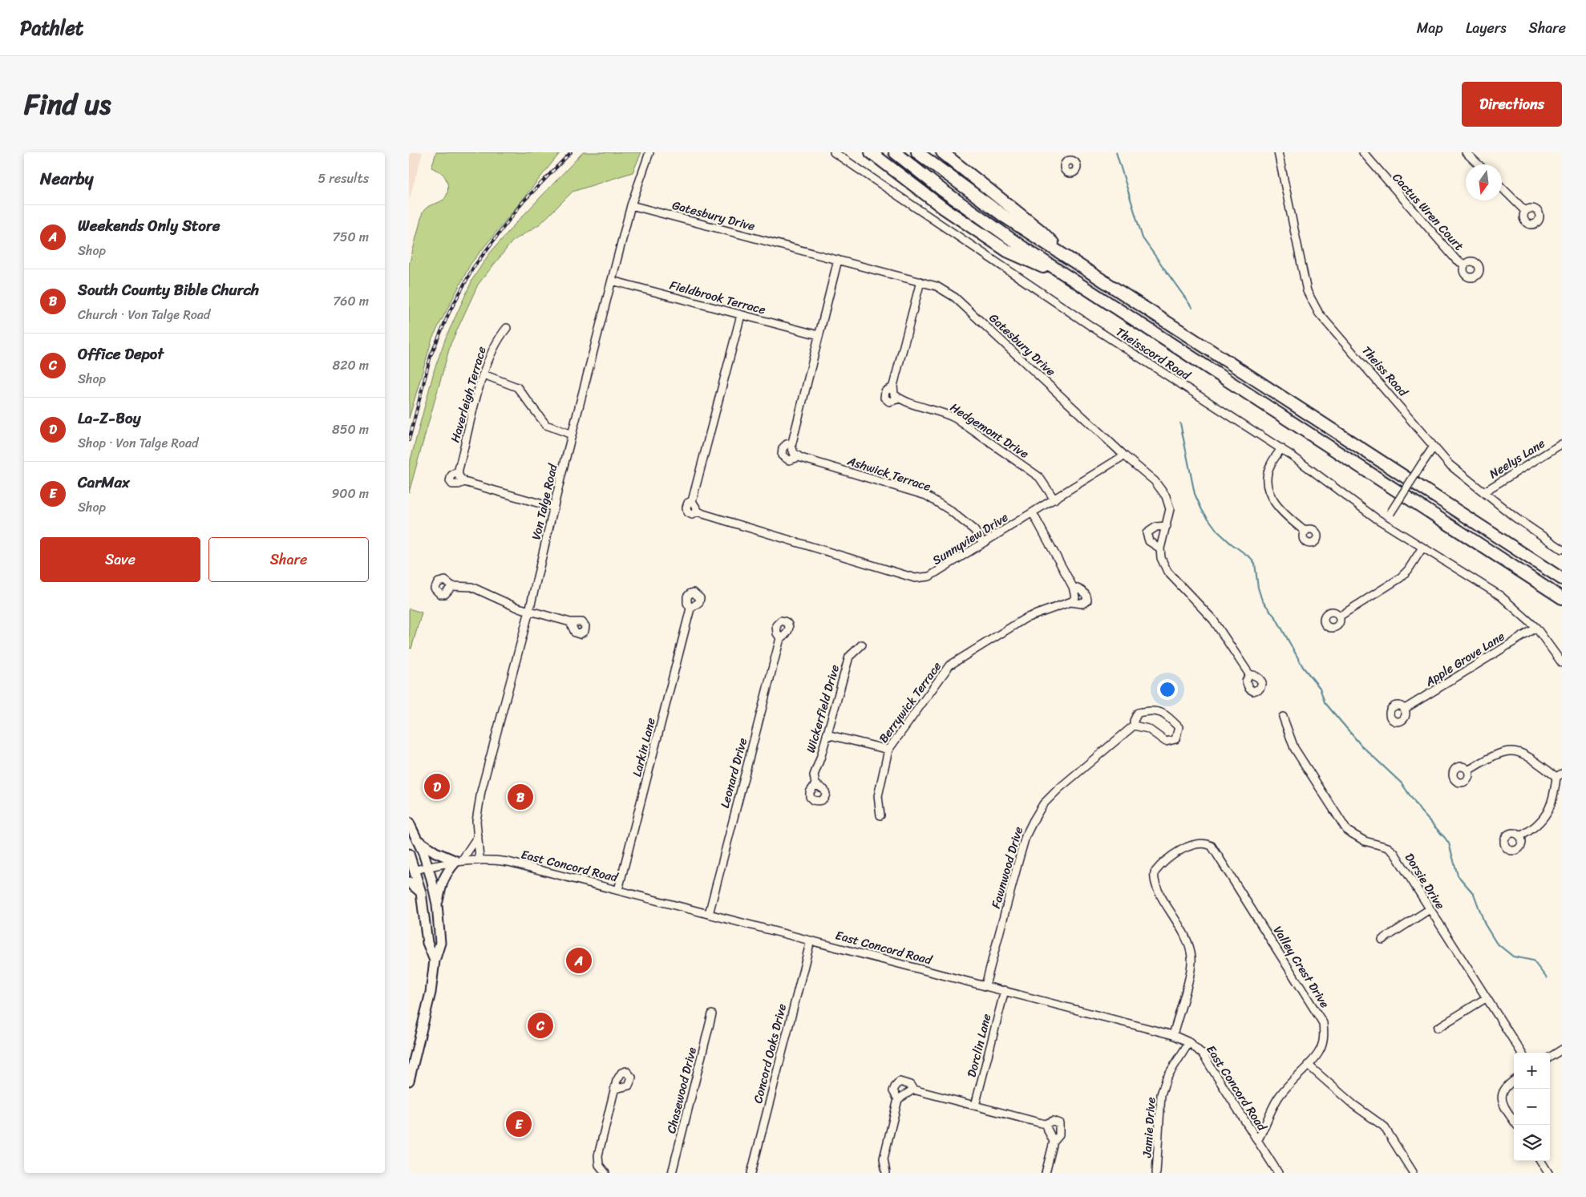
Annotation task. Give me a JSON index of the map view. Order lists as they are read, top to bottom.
{
  "streets": {
    "street": [
      "Cactus Wren Court",
      "Gatesbury Drive",
      "Fieldbrook Terrace",
      "Theisscord Road",
      "Theiss Road",
      "Haverleigh Terrace",
      "Hedgemont Drive",
      "Neelys Lane",
      "Ashwick Terrace",
      "Von Talge Road",
      "Sunnyview Drive",
      "Apple Grove Lane",
      "Berrywick Terrace",
      "Wickerfield Drive",
      "Larkin Lane",
      "Leonard Drive",
      "East Concord Road",
      "Fawnwood Drive",
      "Dorsie Drive",
      "Valley Crest Drive",
      "Dorclin Lane",
      "Concord Oaks Drive",
      "Chasewood Drive",
      "Jamie Drive"
    ]
  },
  "crossings": [
    ["Gatesbury Drive", "Hedgemont Drive"],
    ["Gatesbury Drive", "Ashwick Terrace"],
    ["Gatesbury Drive", "Von Talge Road"],
    ["Gatesbury Drive", "Sunnyview Drive"],
    ["Fieldbrook Terrace", "Ashwick Terrace"],
    ["Fieldbrook Terrace", "Von Talge Road"],
    ["Fieldbrook Terrace", "Sunnyview Drive"],
    ["Theiss Road", "Neelys Lane"],
    ["Haverleigh Terrace", "Von Talge Road"],
    ["Hedgemont Drive", "Sunnyview Drive"],
    ["Ashwick Terrace", "Sunnyview Drive"],
    ["Von Talge Road", "East Concord Road"],
    ["Sunnyview Drive", "Berrywick Terrace"],
    ["Larkin Lane", "East Concord Road"],
    ["Leonard Drive", "East Concord Road"],
    ["East Concord Road", "Fawnwood Drive"],
    ["East Concord Road", "Valley Crest Drive"],
    ["East Concord Road", "Dorclin Lane"],
    ["East Concord Road", "Concord Oaks Drive"],
    ["East Concord Road", "Jamie Drive"]
  ],
  "north": "bottom",
  "page": {
    "header": "Pathlet",
    "nav": ["Map", "Layers", "Share"],
    "title": "Find us",
    "buttons": [
      "Directions",
      ["Save", "Share"]
    ],
    "heading": ["Nearby", "5 results"],
    "list": [
      {
        "mark": "A",
        "name": "Weekends Only Store",
        "note": "Shop",
        "value": "750 m"
      },
      {
        "mark": "B",
        "name": "South County Bible Church",
        "note": "Church · Von Talge Road",
        "value": "760 m"
      },
      {
        "mark": "C",
        "name": "Office Depot",
        "note": "Shop",
        "value": "820 m"
      },
      {
        "mark": "D",
        "name": "La-Z-Boy",
        "note": "Shop · Von Talge Road",
        "value": "850 m"
      },
      {
        "mark": "E",
        "name": "CarMax",
        "note": "Shop",
        "value": "900 m"
      }
    ],
    "pins": [
      "D",
      "B",
      "A",
      "C",
      "E"
    ],
    "map_buttons": ["+", "−"]
  }
}
